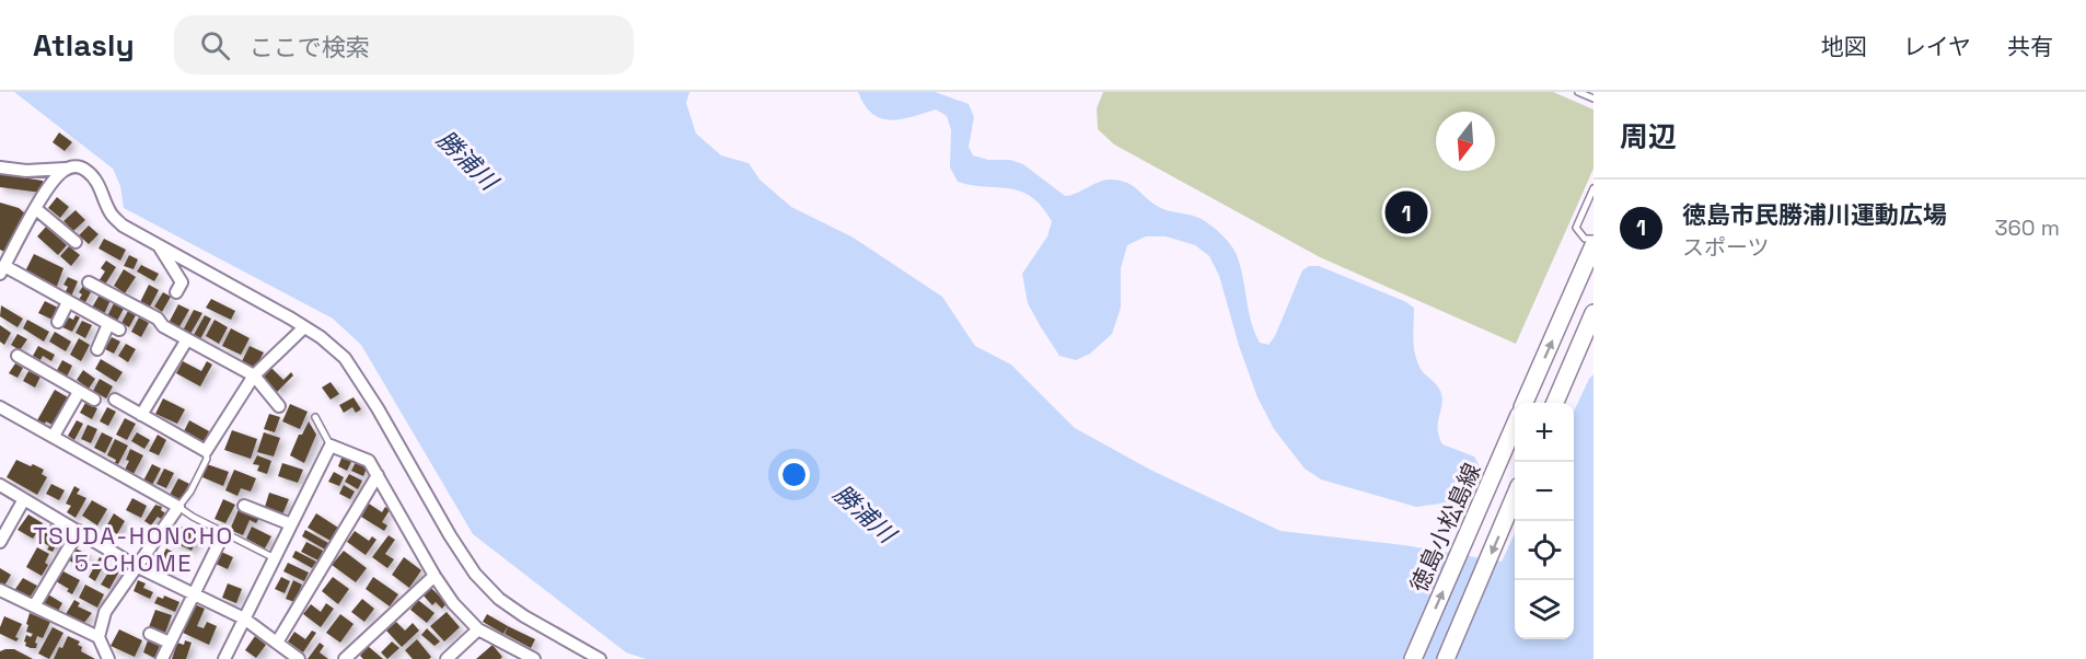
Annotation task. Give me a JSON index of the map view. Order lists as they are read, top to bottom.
{
  "streets": {
    "main road": ["徳島小松島線"]
  },
  "districts": ["TSUDA-HONCHO 5-CHOME"],
  "water": ["勝浦川"],
  "north": "bottom",
  "page": {
    "header": "Atlasly",
    "search": "ここで検索",
    "nav": ["地図", "レイヤ", "共有"],
    "heading": "周辺",
    "list": [
      {
        "mark": "1",
        "name": "徳島市民勝浦川運動広場",
        "note": "スポーツ",
        "value": "360 m"
      }
    ],
    "pins": "1",
    "map_buttons": ["+", "−"]
  }
}
